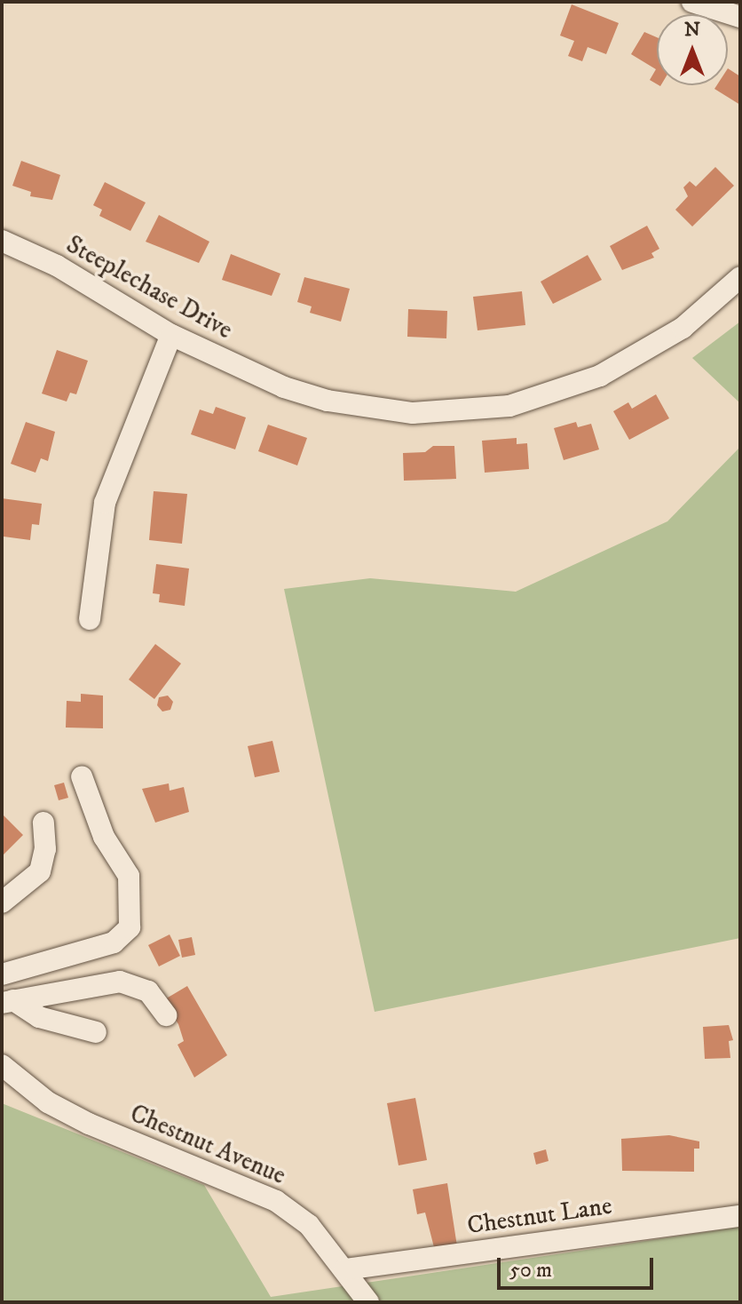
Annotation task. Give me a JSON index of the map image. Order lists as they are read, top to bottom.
{
  "streets": {
    "street": ["Steeplechase Drive", "Chestnut Avenue", "Chestnut Lane"]
  },
  "crossings": [
    ["Chestnut Avenue", "Chestnut Lane"]
  ],
  "scale_bar": "50 m",
  "north": "top"
}
